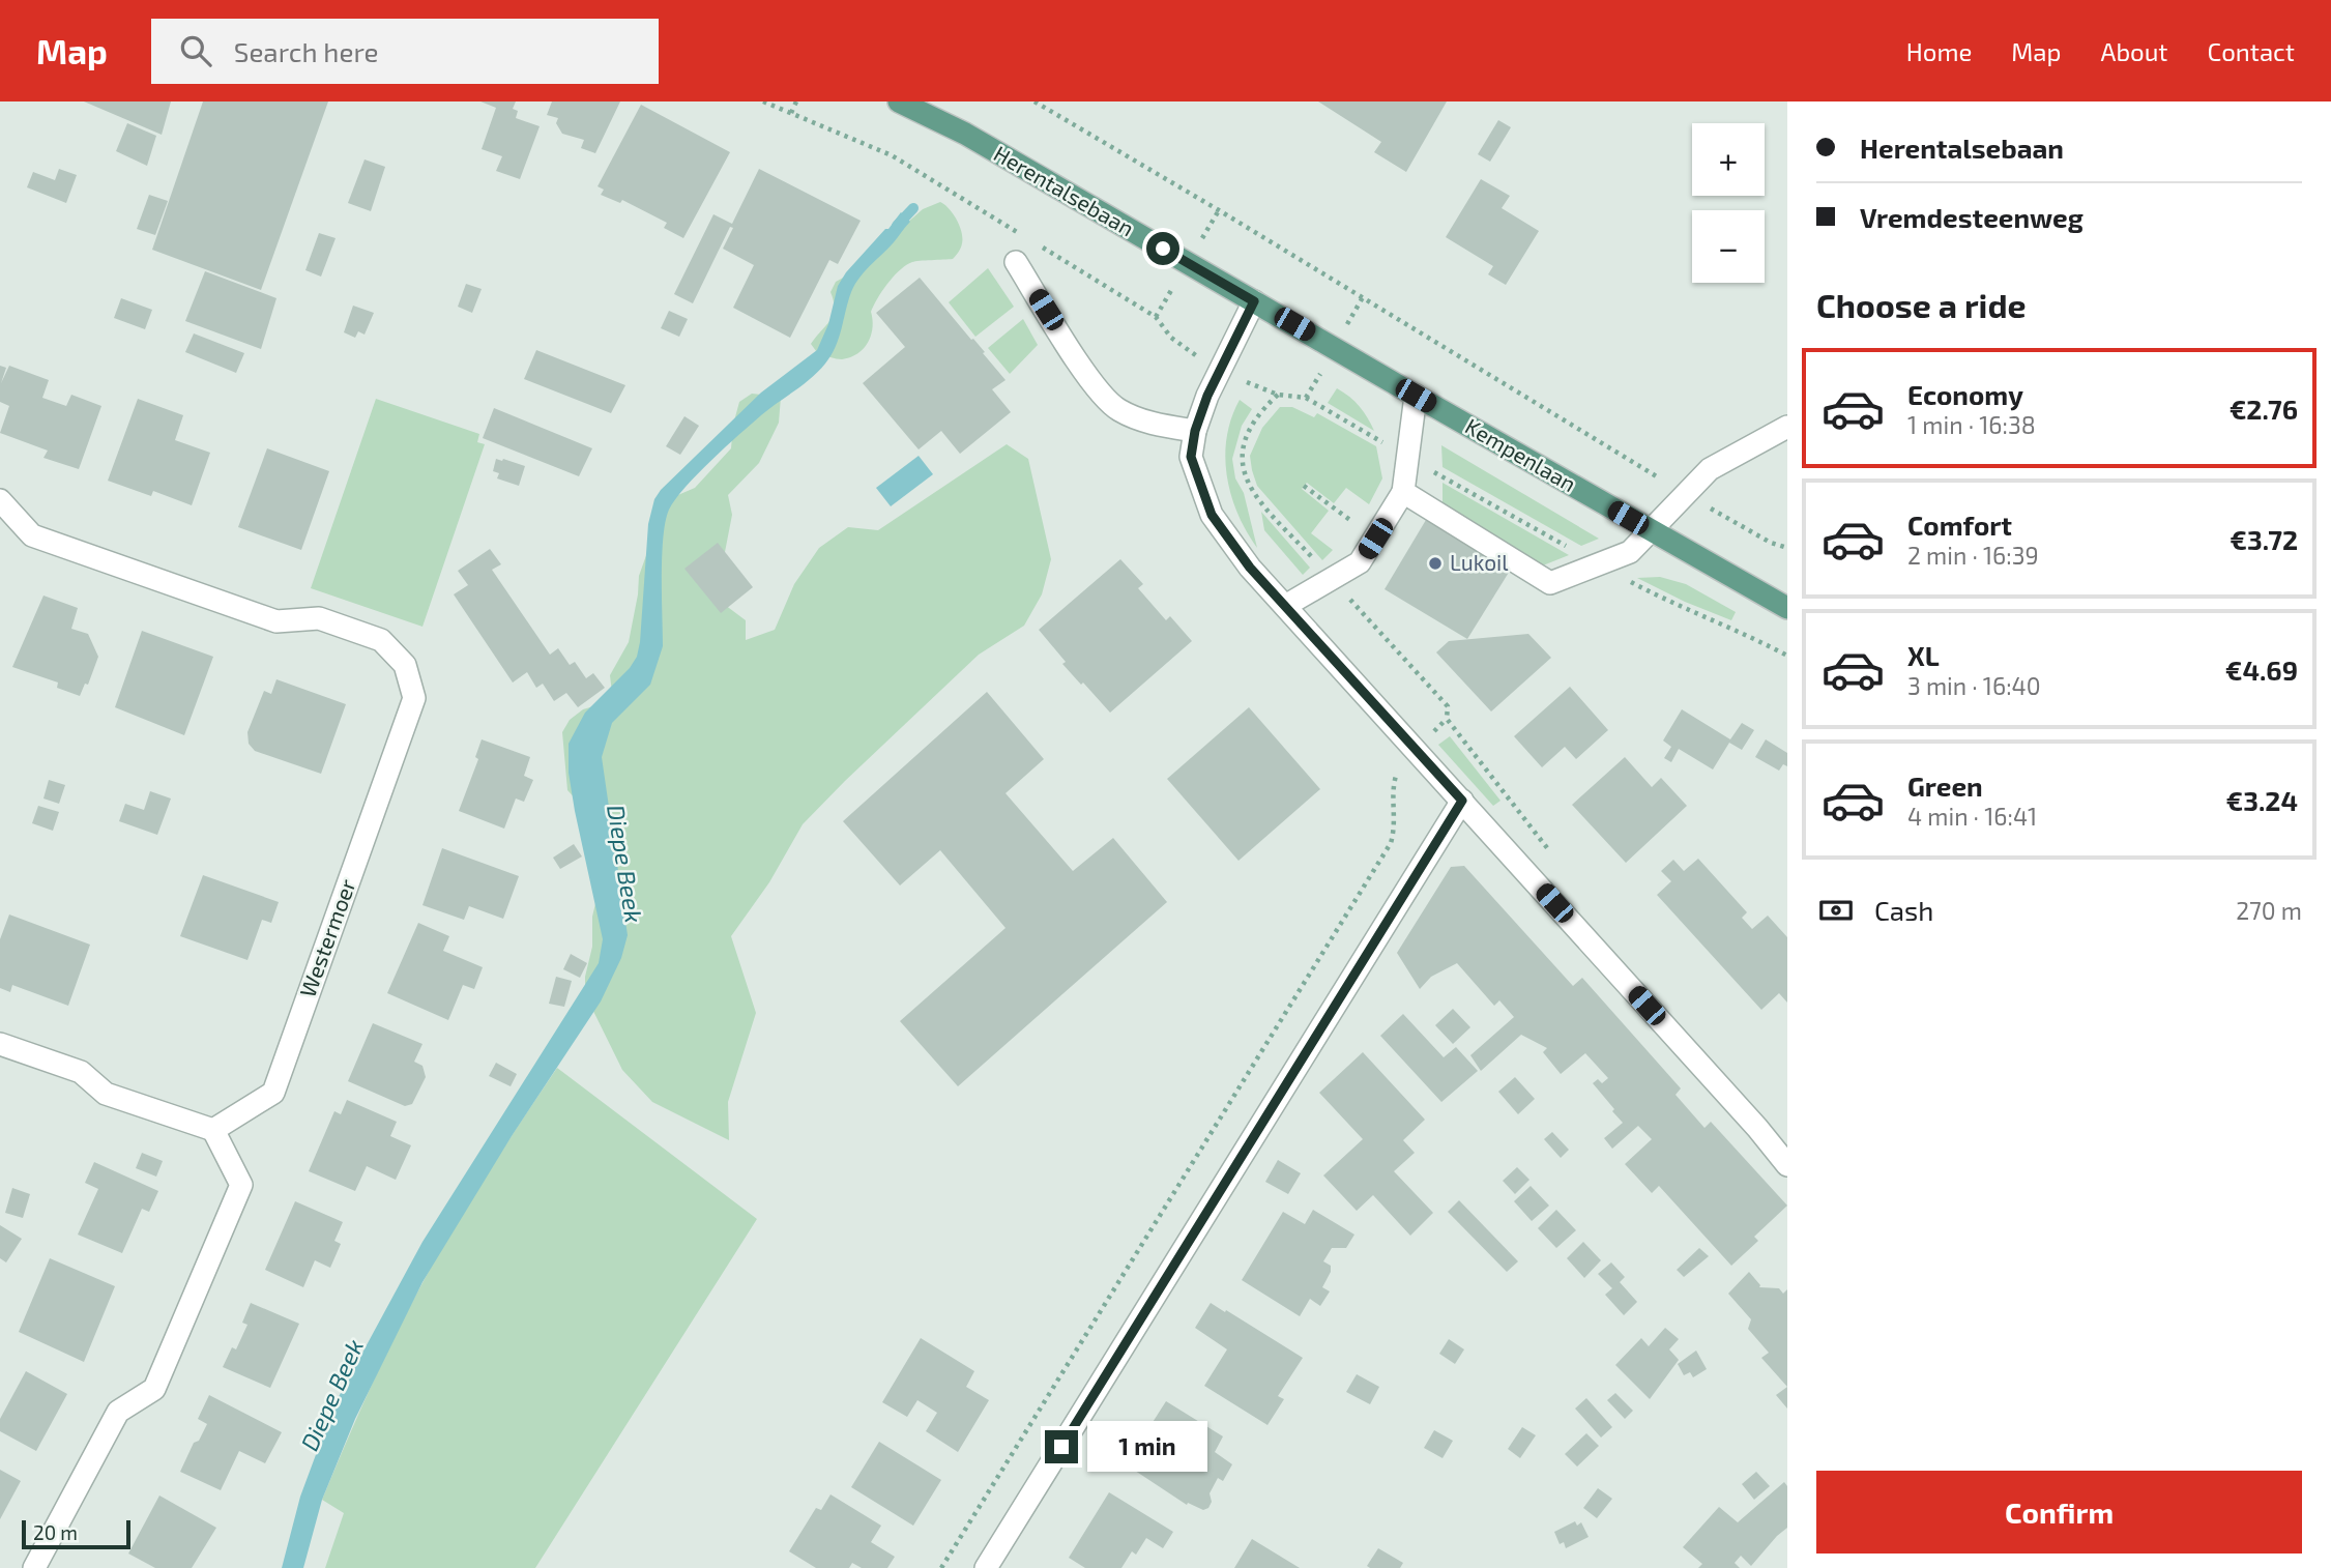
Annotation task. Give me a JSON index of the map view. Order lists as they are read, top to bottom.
{
  "streets": {
    "main road": ["Herentalsebaan", "Kempenlaan"],
    "street": ["Westermoer"]
  },
  "crossings": [
    ["Herentalsebaan", "Kempenlaan"]
  ],
  "water": ["Diepe Beek"],
  "places": ["Lukoil"],
  "scale_bar": "20 m",
  "page": {
    "header": "Map",
    "search": "Search here",
    "nav": [
      "Home",
      "Map",
      "About",
      "Contact"
    ],
    "banner": ["Herentalsebaan", "Vremdesteenweg"],
    "map_buttons": ["+", "−"],
    "heading": "Choose a ride",
    "list": [
      {
        "name": "Economy",
        "note": "1 min · 16:38",
        "value": "€2.76"
      },
      {
        "name": "Comfort",
        "note": "2 min · 16:39",
        "value": "€3.72"
      },
      {
        "name": "XL",
        "note": "3 min · 16:40",
        "value": "€4.69"
      },
      {
        "name": "Green",
        "note": "4 min · 16:41",
        "value": "€3.24"
      }
    ],
    "pay": ["Cash", "270 m"],
    "bubble": "1 min",
    "buttons": "Confirm",
    "scale": "20 m"
  }
}
